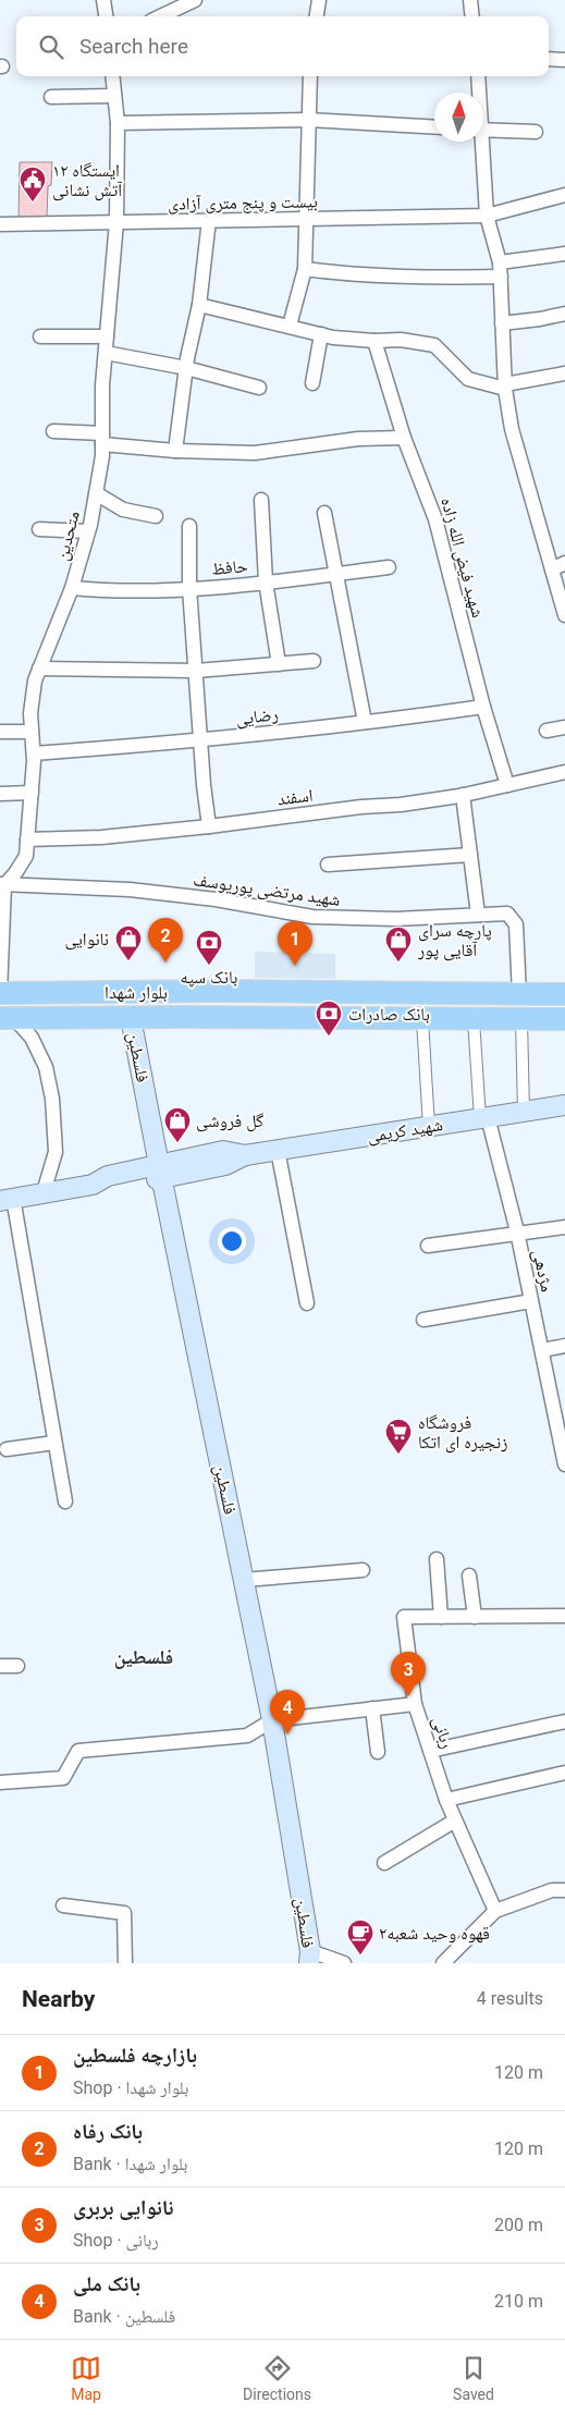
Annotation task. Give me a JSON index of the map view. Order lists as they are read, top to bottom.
{
  "streets": {
    "main road": ["بلوار شهدا", "فلسطین", "شهید کریمی"],
    "street": [
      "بیست و پنج متری آزادی",
      "متحدین",
      "شهید فیض الله زاده",
      "حافظ",
      "رضایی",
      "اسفند",
      "شهید مرتضی پوریوسف",
      "مژدهی",
      "ربانی"
    ]
  },
  "crossings": [
    ["بیست و پنج متری آزادی", "متحدین"],
    ["متحدین", "حافظ"],
    ["متحدین", "رضایی"],
    ["متحدین", "اسفند"],
    ["متحدین", "شهید مرتضی پوریوسف"],
    ["شهید فیض الله زاده", "رضایی"],
    ["شهید فیض الله زاده", "اسفند"],
    ["شهید مرتضی پوریوسف", "بلوار شهدا"],
    ["بلوار شهدا", "فلسطین"],
    ["فلسطین", "شهید کریمی"],
    ["شهید کریمی", "مژدهی"]
  ],
  "districts": ["فلسطین"],
  "places": {
    "public building": ["ایستگاه ۱۲ آتش نشانی"],
    "shop": ["نانوایی", "پارچه سرای آقایی پور", "گل فروشی"],
    "bank": ["بانک سپه", "بانک صادرات"],
    "supermarket": ["فروشگاه زنجیره ای اتکا"],
    "cafe": ["قهوه وحید شعبه۲"]
  },
  "north": "top",
  "page": {
    "search": "Search here",
    "pins": [
      "2",
      "1",
      "3",
      "4"
    ],
    "heading": ["Nearby", "4 results"],
    "list": [
      {
        "mark": "1",
        "name": "بازارچه فلسطین",
        "note": "Shop · بلوار شهدا",
        "value": "120 m"
      },
      {
        "mark": "2",
        "name": "بانک رفاه",
        "note": "Bank · بلوار شهدا",
        "value": "120 m"
      },
      {
        "mark": "3",
        "name": "نانوایی بربری",
        "note": "Shop · ربانی",
        "value": "200 m"
      },
      {
        "mark": "4",
        "name": "بانک ملی",
        "note": "Bank · فلسطین",
        "value": "210 m"
      }
    ],
    "nav": ["Map", "Directions", "Saved"]
  }
}
